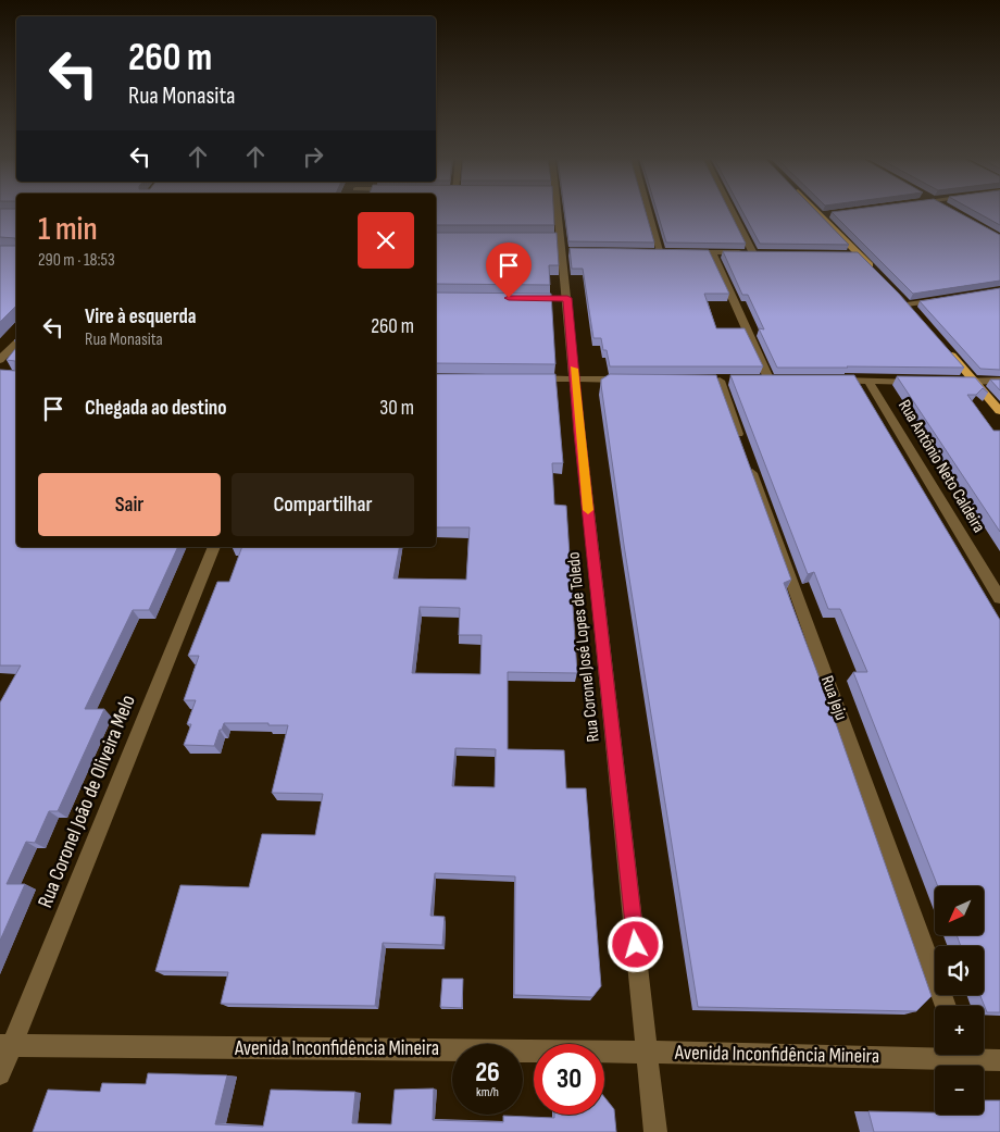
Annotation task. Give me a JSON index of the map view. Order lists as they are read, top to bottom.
{
  "streets": {
    "street": [
      "Rua Antônio Neto Caldeira",
      "Rua Coronel José Lopes de Toledo",
      "Rua Jeju",
      "Rua Coronel João de Oliveira Melo",
      "Avenida Inconfidência Mineira"
    ]
  },
  "crossings": [
    ["Rua Coronel José Lopes de Toledo", "Avenida Inconfidência Mineira"],
    ["Rua Coronel João de Oliveira Melo", "Avenida Inconfidência Mineira"]
  ],
  "north": "bottom left",
  "page": {
    "turn": ["260 m", "Rua Monasita"],
    "heading": ["1 min", "290 m · 18:53"],
    "list": [
      {
        "name": "Vire à esquerda",
        "note": "Rua Monasita",
        "value": "260 m"
      },
      {
        "name": "Chegada ao destino",
        "value": "30 m"
      }
    ],
    "buttons": ["Sair", "Compartilhar"],
    "map_buttons": ["+", "−"],
    "speed": "26 km/h",
    "limit": "30"
  }
}
